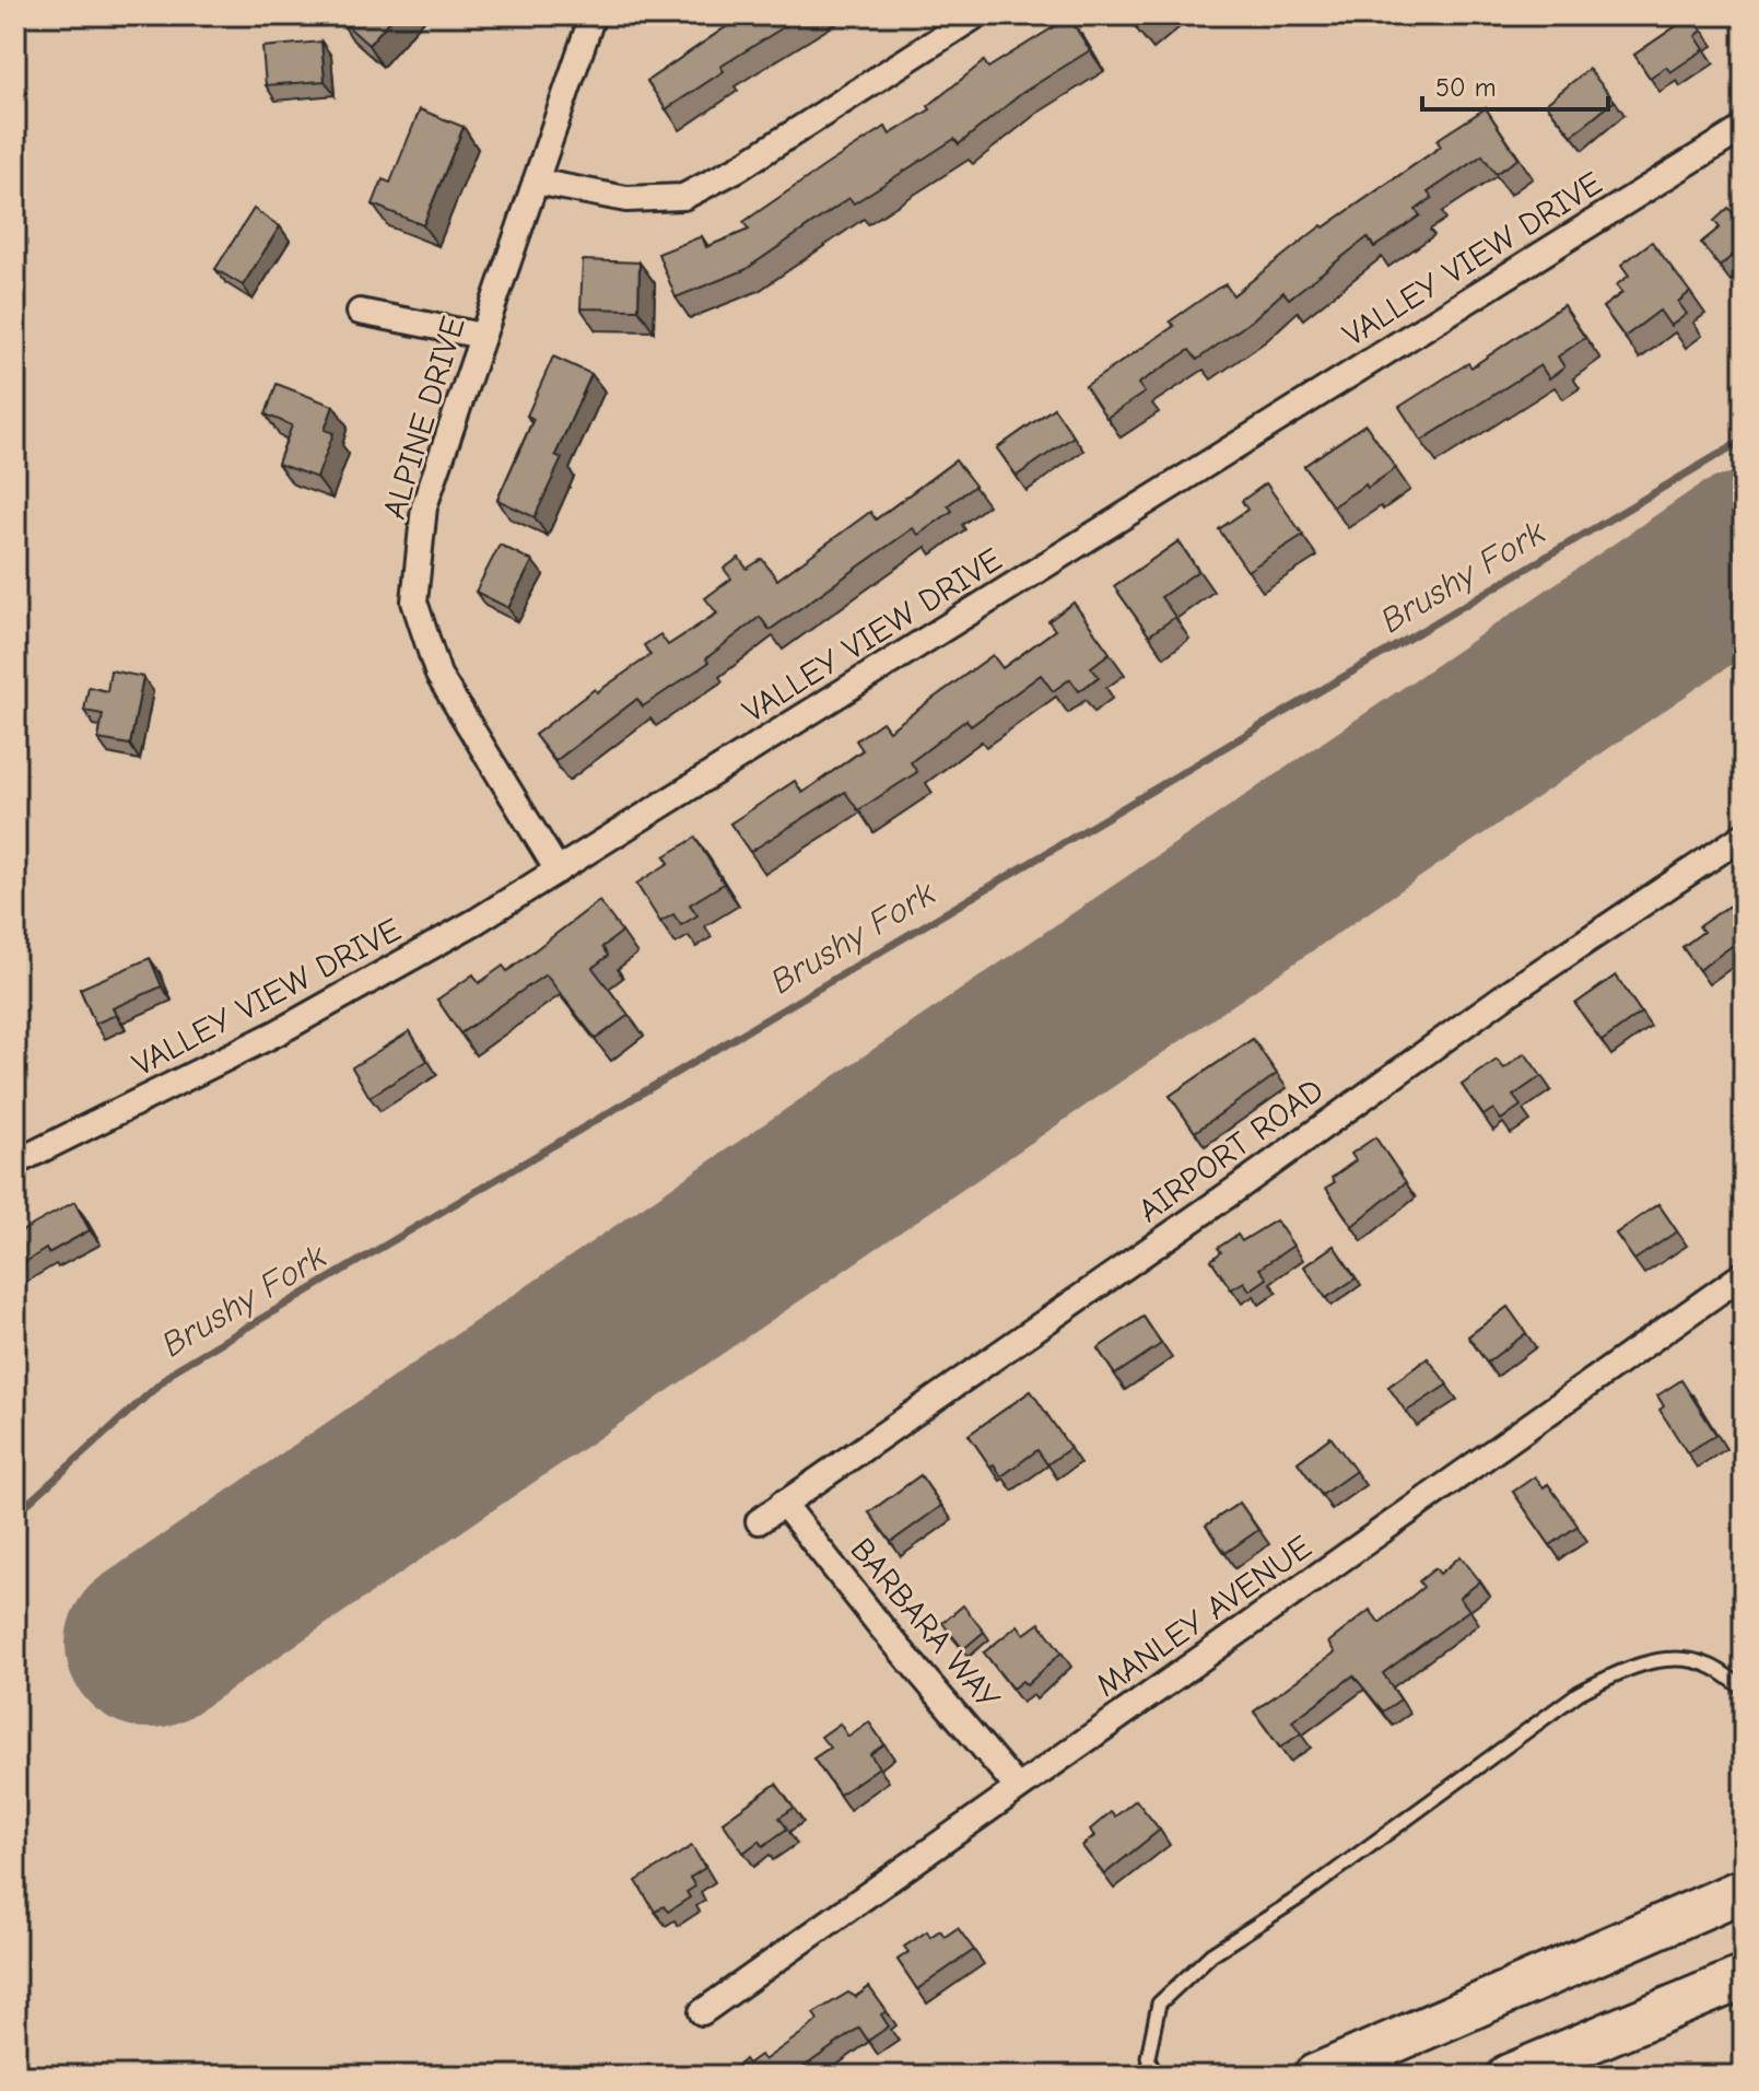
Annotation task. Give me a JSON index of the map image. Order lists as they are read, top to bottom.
{
  "streets": {
    "street": [
      "VALLEY VIEW DRIVE",
      "ALPINE DRIVE",
      "AIRPORT ROAD",
      "MANLEY AVENUE",
      "BARBARA WAY"
    ]
  },
  "crossings": [
    ["VALLEY VIEW DRIVE", "ALPINE DRIVE"],
    ["AIRPORT ROAD", "BARBARA WAY"],
    ["MANLEY AVENUE", "BARBARA WAY"]
  ],
  "water": ["Brushy Fork"],
  "scale_bar": "50 m"
}
